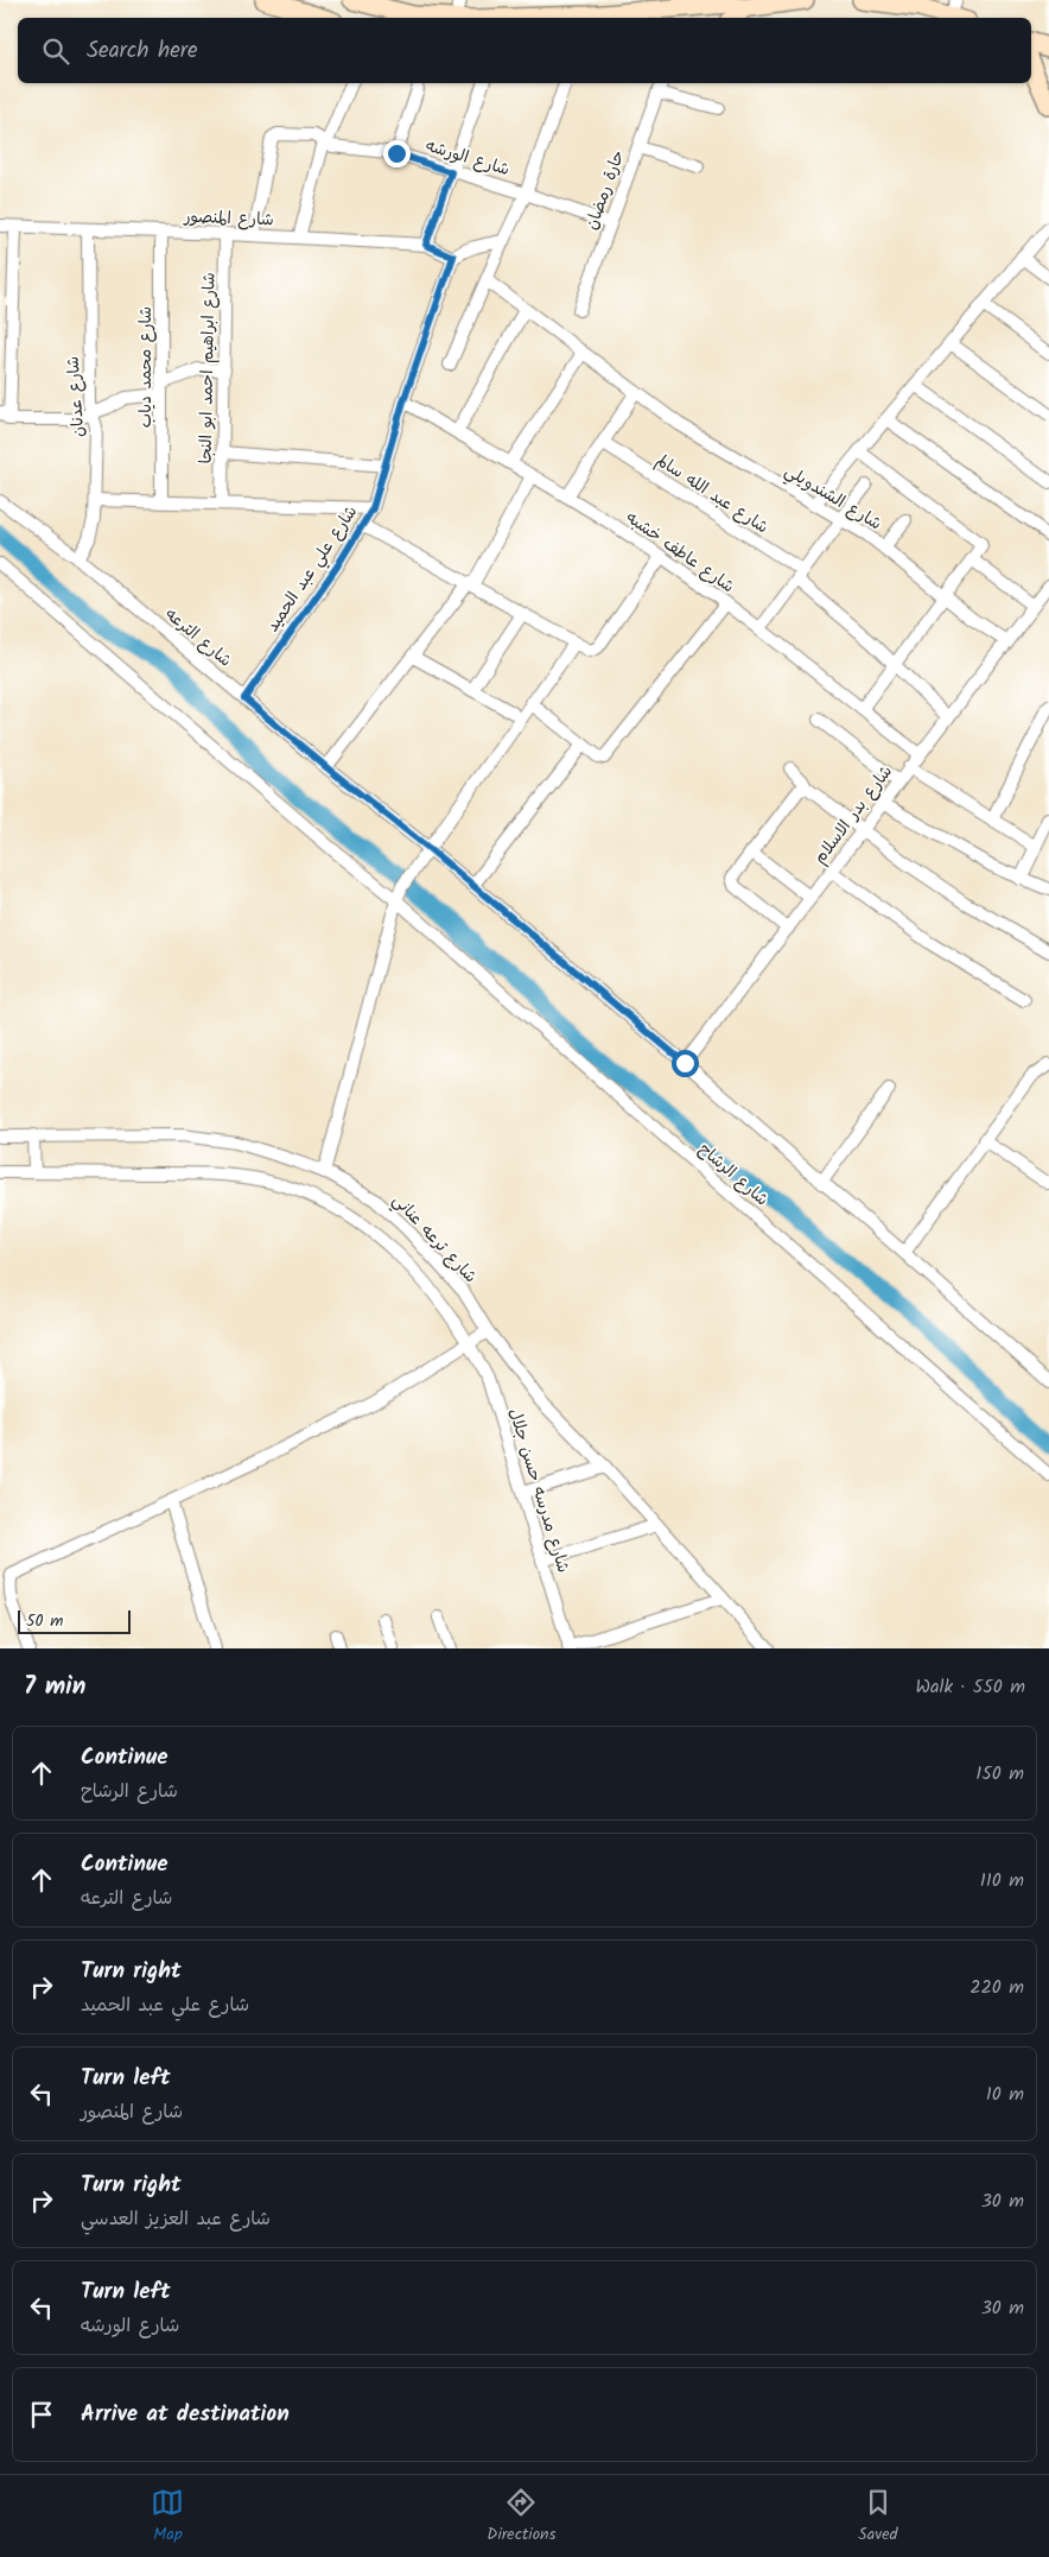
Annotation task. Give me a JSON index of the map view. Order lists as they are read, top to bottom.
{
  "streets": {
    "street": [
      "شارع الورشه",
      "حارة رمضان",
      "شارع المنصور",
      "شارع محمد دياب",
      "شارع ابراهيم احمد ابو النجا",
      "شارع عدنان",
      "شارع عبد الله سالم",
      "شارع الشندويلي",
      "شارع عاطف خشبه",
      "شارع علي عبد الحميد",
      "شارع الترعه",
      "شارع بدر الاسلام",
      "شارع الرشاح",
      "شارع ترعه عناني",
      "شارع مدرسه حسن جلال"
    ]
  },
  "crossings": [
    ["شارع الورشه", "حارة رمضان"],
    ["شارع الورشه", "شارع المنصور"],
    ["شارع المنصور", "شارع محمد دياب"],
    ["شارع المنصور", "شارع ابراهيم احمد ابو النجا"],
    ["شارع المنصور", "شارع عدنان"],
    ["شارع المنصور", "شارع علي عبد الحميد"],
    ["شارع عدنان", "شارع الترعه"],
    ["شارع عبد الله سالم", "شارع بدر الاسلام"],
    ["شارع الشندويلي", "شارع بدر الاسلام"],
    ["شارع عاطف خشبه", "شارع علي عبد الحميد"],
    ["شارع عاطف خشبه", "شارع بدر الاسلام"],
    ["شارع علي عبد الحميد", "شارع الترعه"]
  ],
  "scale_bar": "50 m",
  "page": {
    "search": "Search here",
    "scale": "50 m",
    "heading": ["7 min", "Walk · 550 m"],
    "list": [
      ["Continue", "شارع الرشاح", "150 m"],
      ["Continue", "شارع الترعه", "110 m"],
      ["Turn right", "شارع علي عبد الحميد", "220 m"],
      ["Turn left", "شارع المنصور", "10 m"],
      ["Turn right", "شارع عبد العزيز العدسي", "30 m"],
      ["Turn left", "شارع الورشه", "30 m"],
      "Arrive at destination"
    ],
    "nav": ["Map", "Directions", "Saved"]
  }
}
